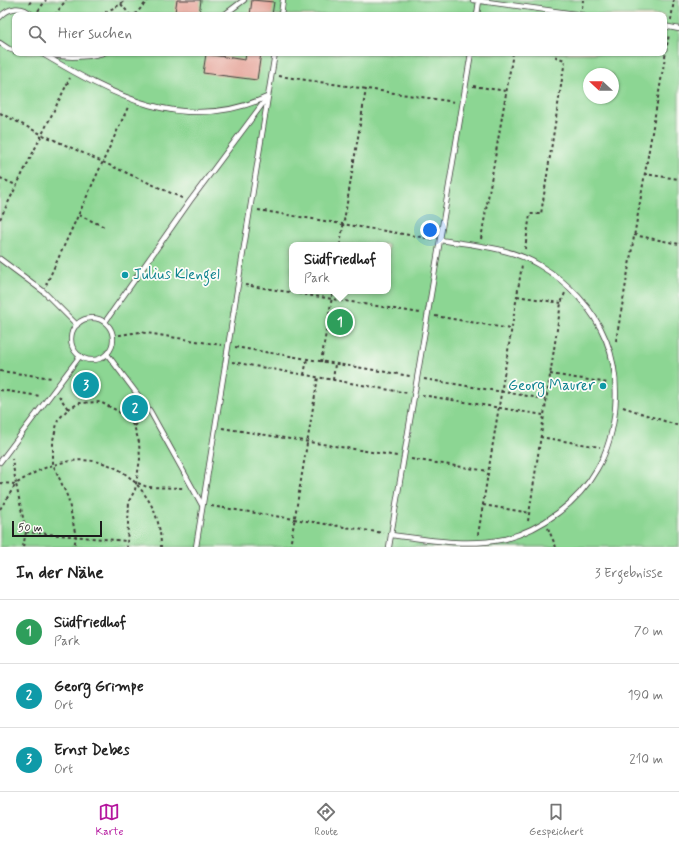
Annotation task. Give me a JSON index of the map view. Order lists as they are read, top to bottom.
{
  "places": ["Julius Klengel", "Georg Maurer"],
  "scale_bar": "50 m",
  "north": "left",
  "page": {
    "search": "Hier suchen",
    "popup": ["Südfriedhof", "Park"],
    "pins": ["1", "3", "2"],
    "scale": "50 m",
    "heading": ["In der Nähe", "3 Ergebnisse"],
    "list": [
      {
        "mark": "1",
        "name": "Südfriedhof",
        "note": "Park",
        "value": "70 m"
      },
      {
        "mark": "2",
        "name": "Georg Grimpe",
        "note": "Ort",
        "value": "190 m"
      },
      {
        "mark": "3",
        "name": "Ernst Debes",
        "note": "Ort",
        "value": "210 m"
      }
    ],
    "nav": ["Karte", "Route", "Gespeichert"]
  }
}
